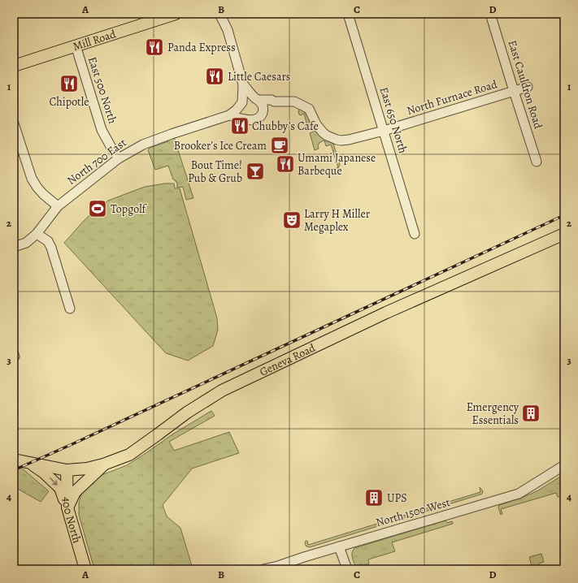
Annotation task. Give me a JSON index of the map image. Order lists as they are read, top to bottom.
{
  "streets": {
    "main road": ["Mill Road", "Geneva Road", "400 North"],
    "street": [
      "East Cauldron Road",
      "East 500 North",
      "North Furnace Road",
      "East 650 North",
      "North 700 East",
      "North 1500 West"
    ]
  },
  "crossings": [
    ["Mill Road", "East 500 North"],
    ["East Cauldron Road", "North Furnace Road"],
    ["East 500 North", "North 700 East"],
    ["North Furnace Road", "East 650 North"],
    ["Geneva Road", "400 North"]
  ],
  "places": {
    "restaurant": [
      "Panda Express",
      "Little Caesars",
      "Chipotle",
      "Chubby’s Cafe",
      "Umami Japanese Barbeque"
    ],
    "cafe": ["Brooker’s Ice Cream"],
    "bar": ["Bout Time! Pub & Grub"],
    "sports": ["Topgolf"],
    "theatre": ["Larry H Miller Megaplex"],
    "building": ["Emergency Essentials", "UPS"]
  },
  "grid": {
    "columns": [
      "A",
      "B",
      "C",
      "D"
    ],
    "rows": [
      "1",
      "2",
      "3",
      "4"
    ]
  }
}
